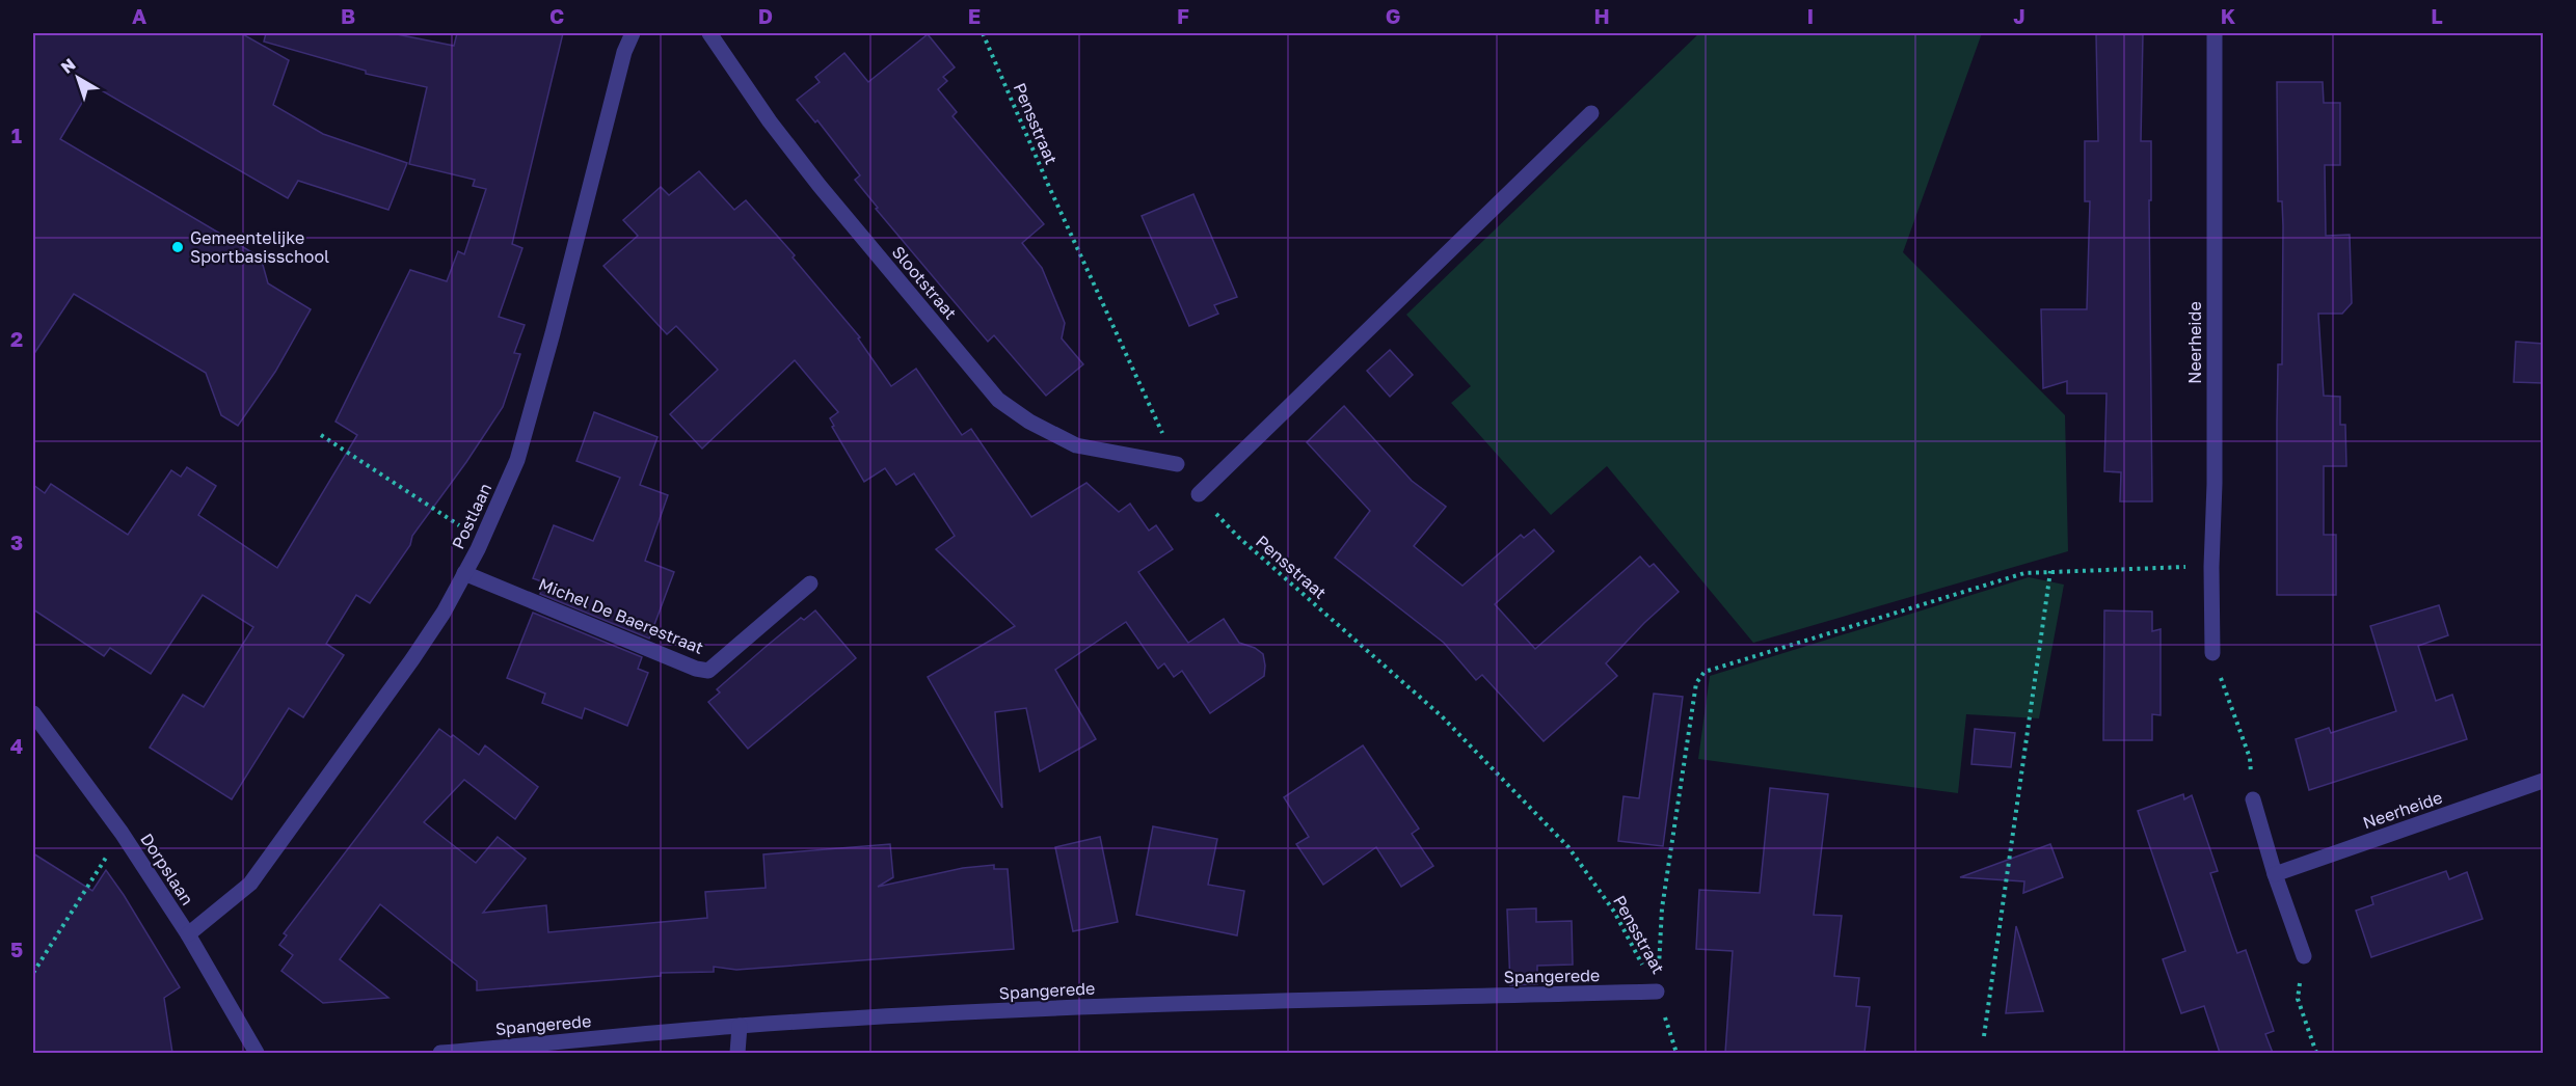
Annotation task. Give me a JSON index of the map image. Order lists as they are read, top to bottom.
{
  "streets": {
    "street": [
      "Slootstraat",
      "Neerheide",
      "Postlaan",
      "Michel De Baerestraat",
      "Dorpslaan",
      "Spangerede"
    ],
    "path": ["Pensstraat"]
  },
  "crossings": [
    ["Pensstraat", "Slootstraat"],
    ["Pensstraat", "Spangerede"],
    ["Postlaan", "Michel De Baerestraat"],
    ["Postlaan", "Dorpslaan"]
  ],
  "places": ["Gemeentelijke Sportbasisschool"],
  "north": "top left",
  "grid": {
    "columns": [
      "A",
      "B",
      "C",
      "D",
      "E",
      "F",
      "G",
      "H",
      "I",
      "J",
      "K",
      "L"
    ],
    "rows": [
      "1",
      "2",
      "3",
      "4",
      "5"
    ]
  }
}
